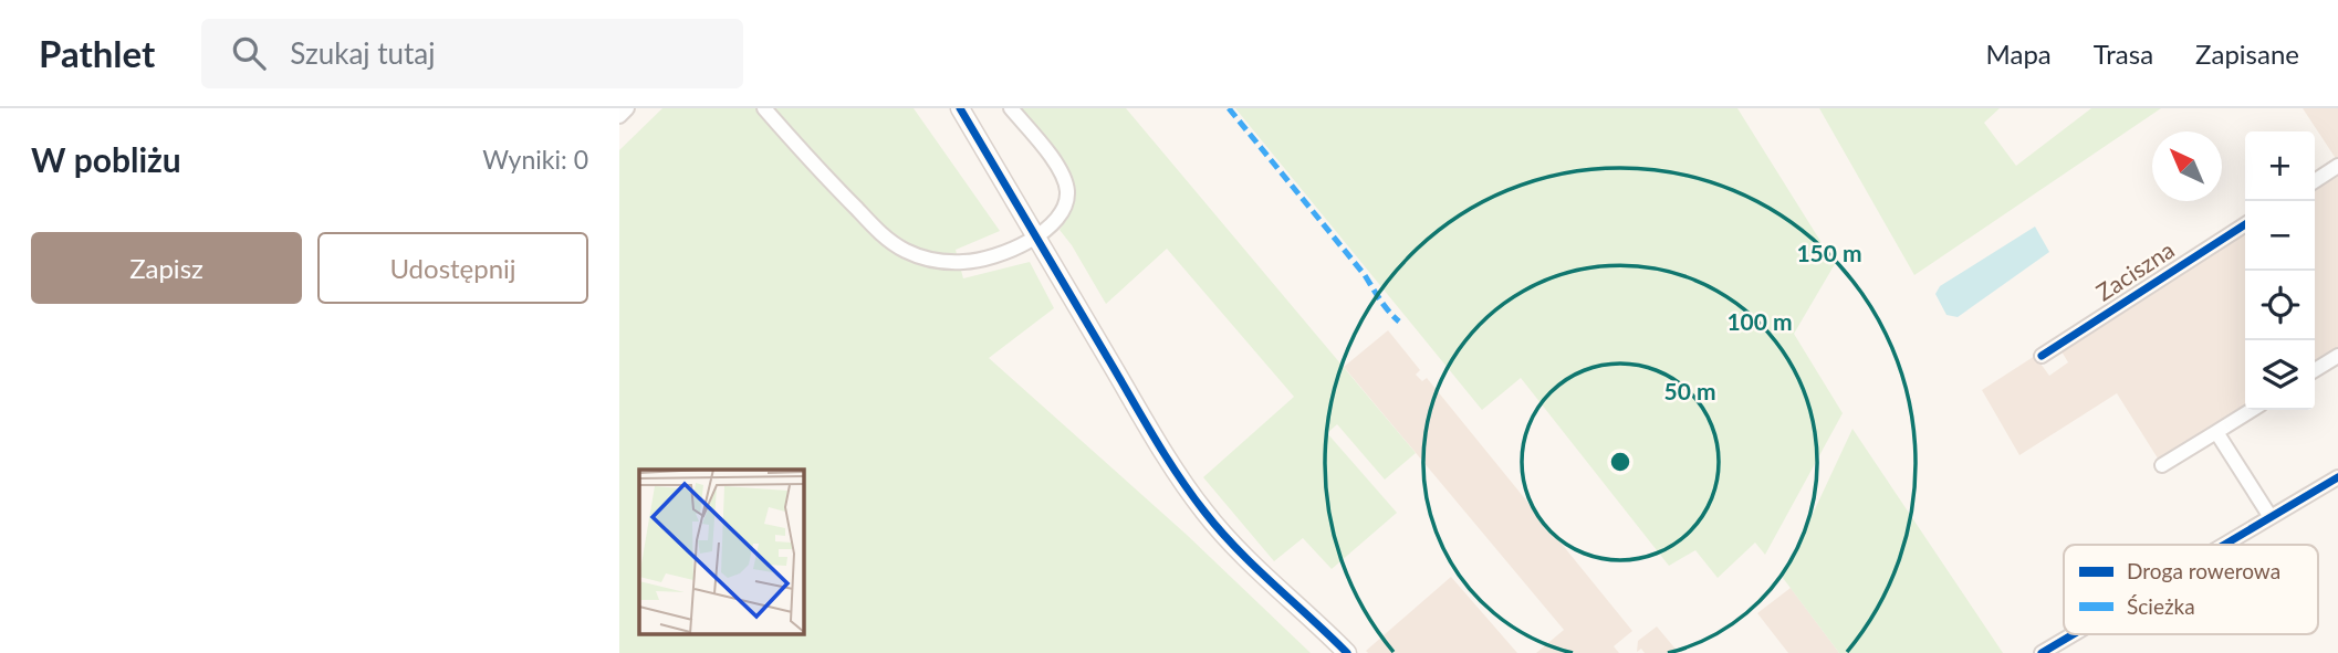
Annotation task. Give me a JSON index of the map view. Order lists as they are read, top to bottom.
{
  "streets": {
    "street": ["Zaciszna"]
  },
  "legend": ["Droga rowerowa", "Ścieżka"],
  "north": "top left",
  "page": {
    "header": "Pathlet",
    "search": "Szukaj tutaj",
    "nav": ["Mapa", "Trasa", "Zapisane"],
    "heading": ["W pobliżu", "Wyniki: 0"],
    "map_buttons": ["+", "−"],
    "buttons": ["Zapisz", "Udostępnij"]
  },
  "rings": ["150 m", "100 m", "50 m"]
}
